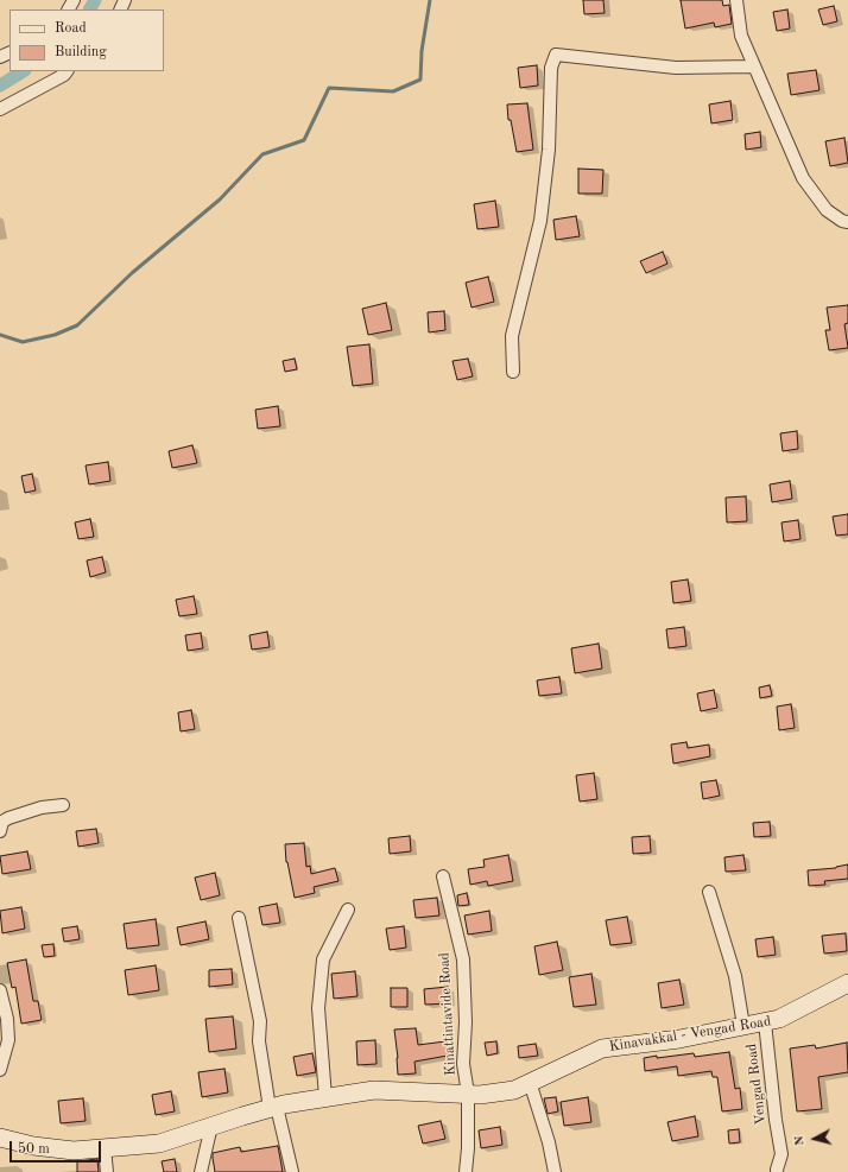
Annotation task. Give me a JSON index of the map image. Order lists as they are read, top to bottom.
{
  "streets": {
    "main road": ["Kinavakkal - Vengad Road"],
    "street": ["Kinattintavide Road", "Vengad Road"]
  },
  "crossings": [
    ["Kinattintavide Road", "Kinavakkal - Vengad Road"],
    ["Kinavakkal - Vengad Road", "Vengad Road"]
  ],
  "legend": ["Road", "Building"],
  "scale_bar": "50 m",
  "north": "left"
}
